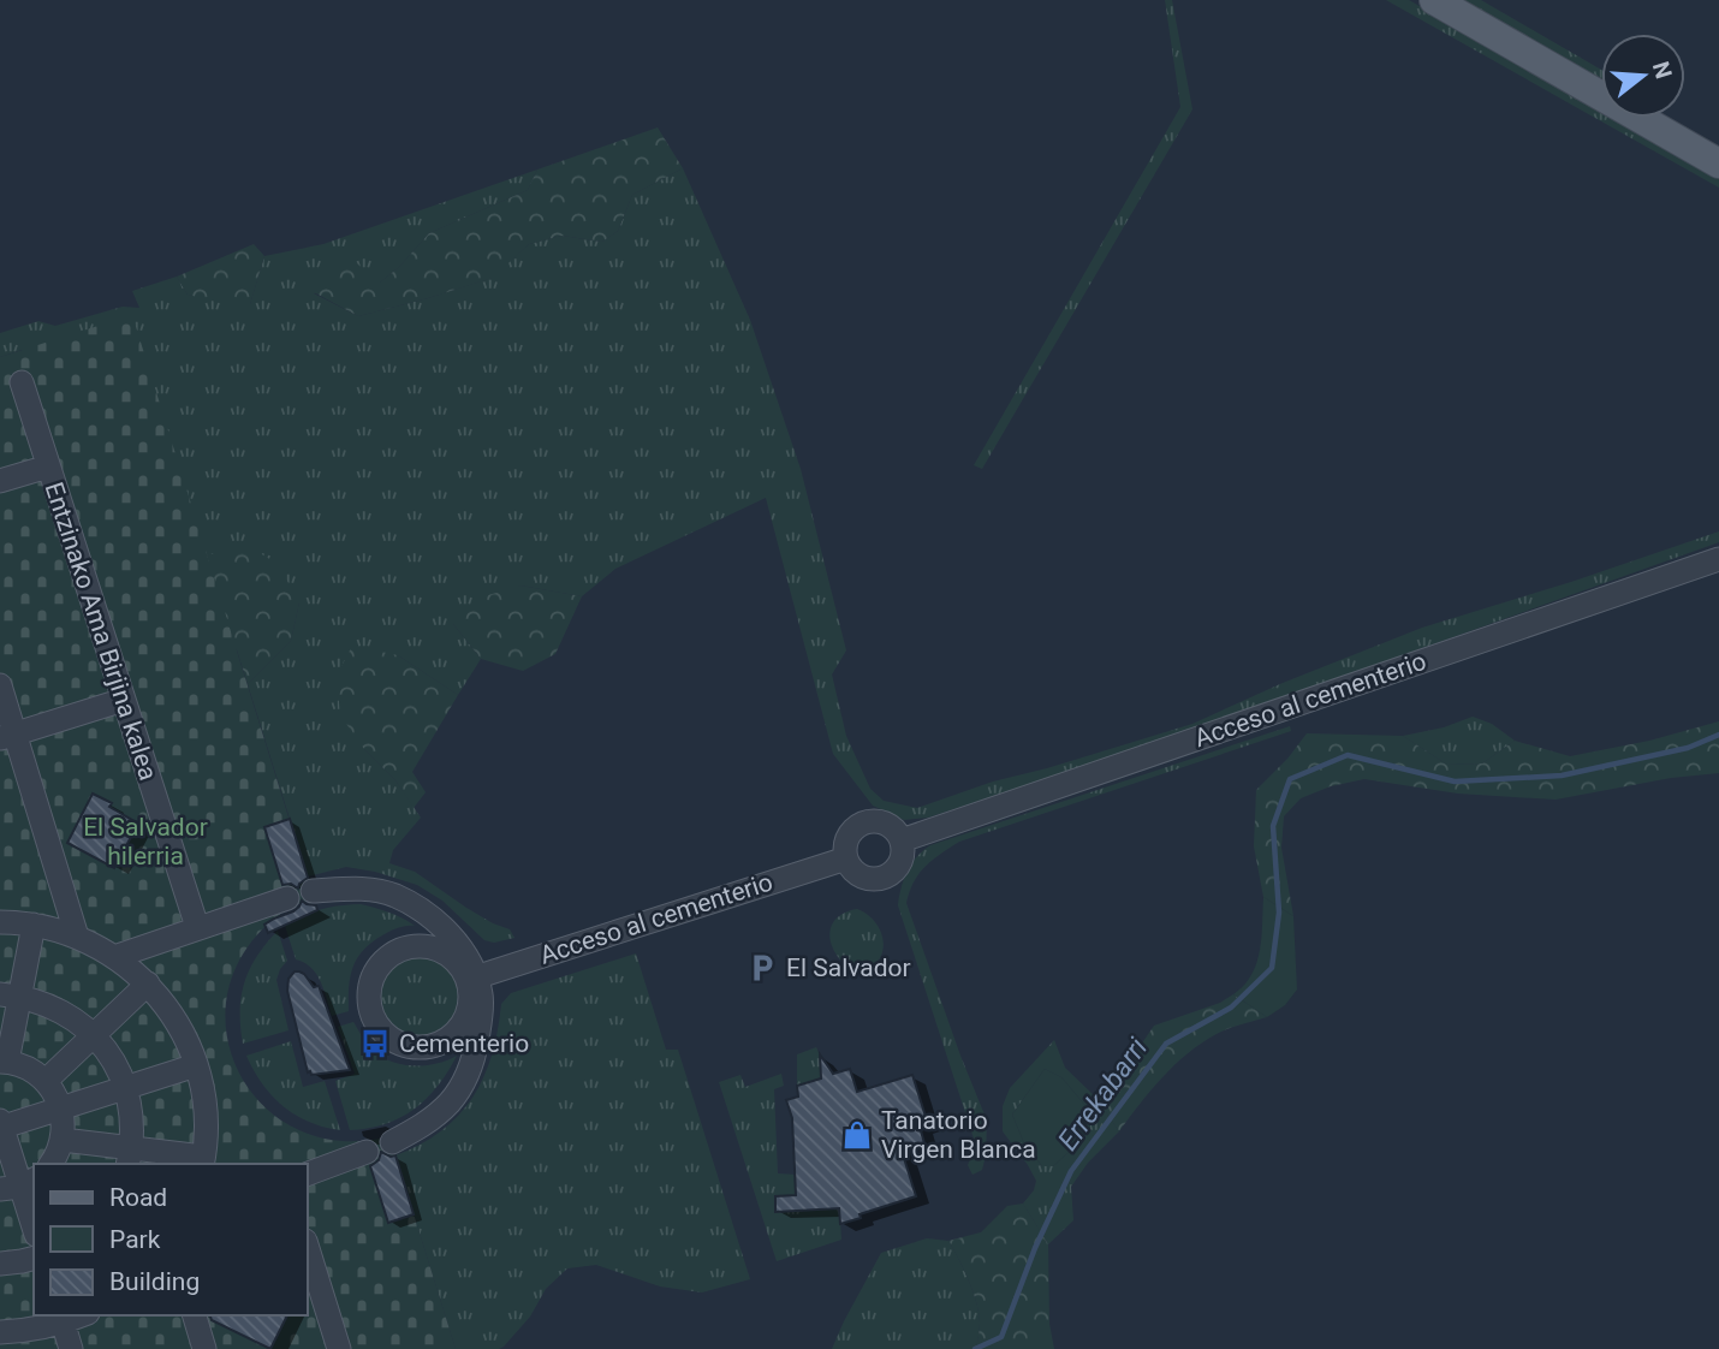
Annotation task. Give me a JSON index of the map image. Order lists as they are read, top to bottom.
{
  "streets": {
    "street": ["Entzinako Ama Birjina kalea", "Acceso al cementerio"]
  },
  "water": ["Errekabarri"],
  "parks": ["El Salvador hilerria"],
  "places": {
    "parking": ["El Salvador"],
    "bus stop": ["Cementerio"],
    "shop": ["Tanatorio Virgen Blanca"]
  },
  "legend": ["Road", "Park", "Building"],
  "north": "right"
}
